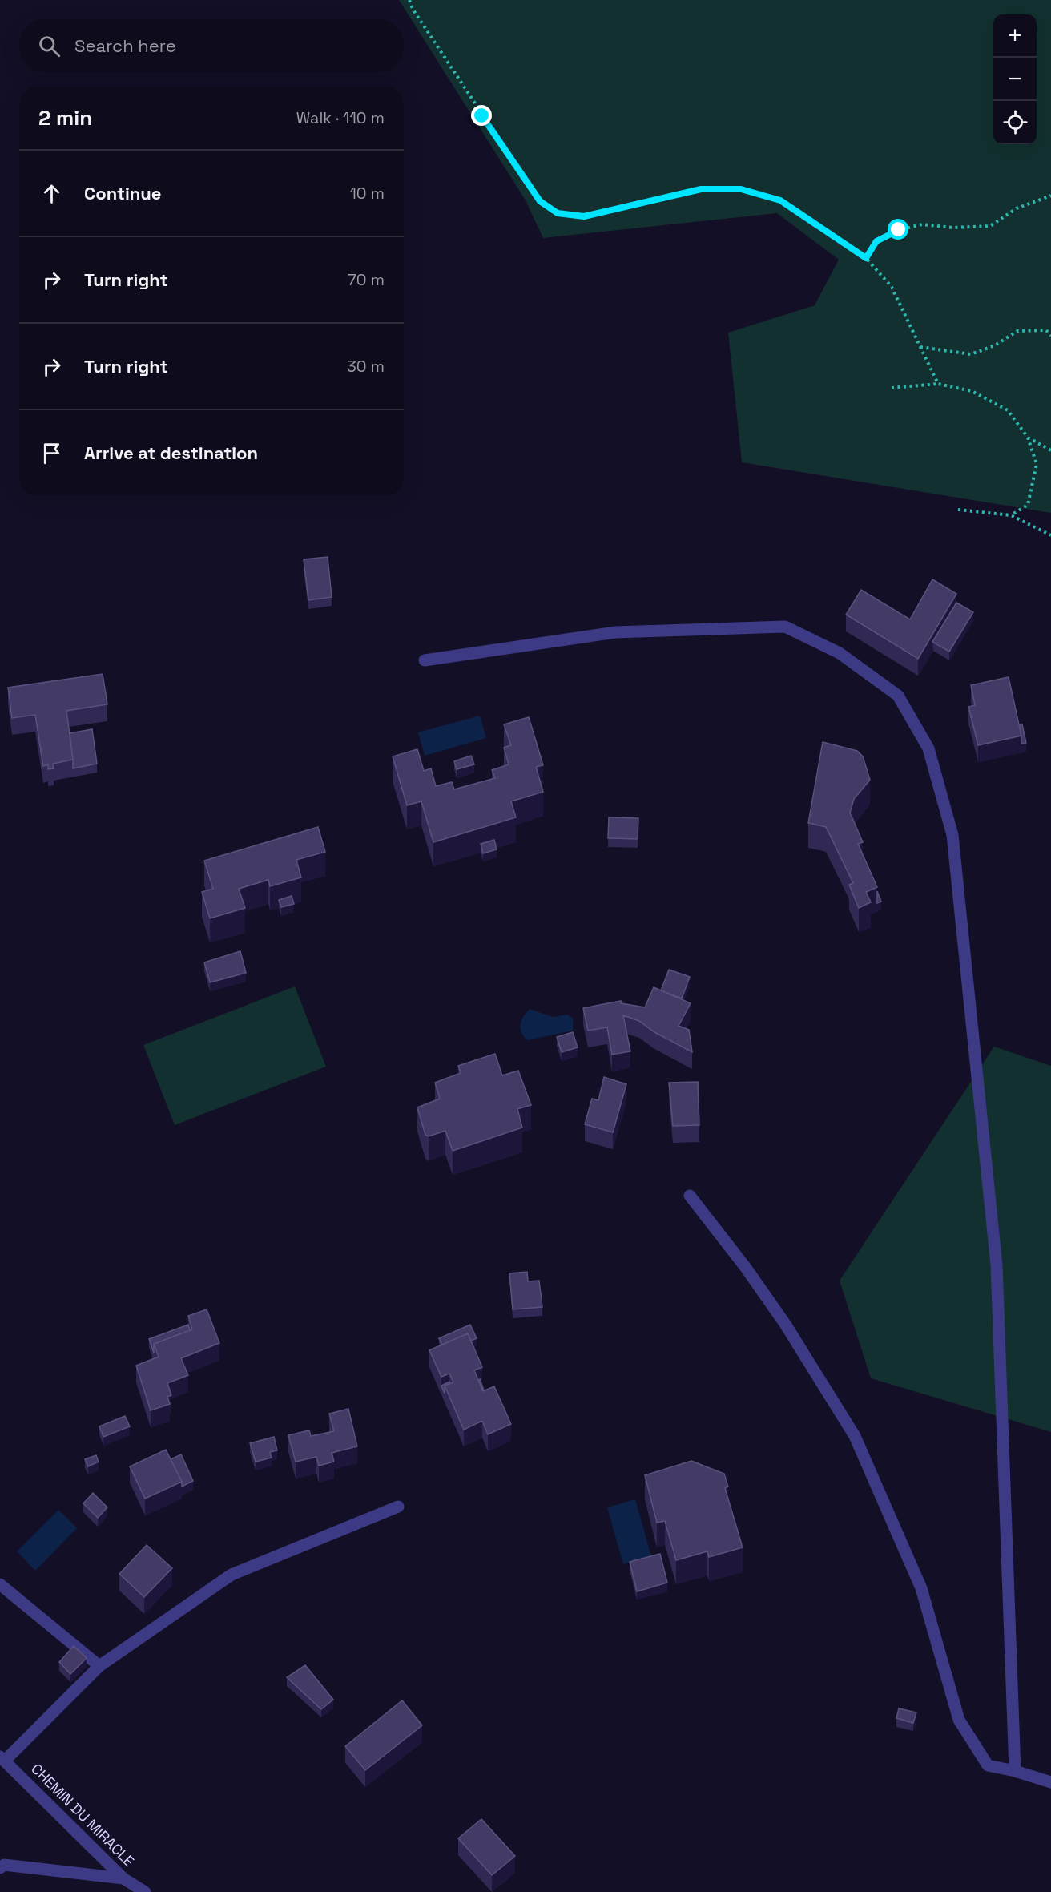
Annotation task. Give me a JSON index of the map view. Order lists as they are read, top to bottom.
{
  "streets": {
    "street": ["CHEMIN DU MIRACLE"]
  },
  "page": {
    "map_buttons": ["+", "−"],
    "search": "Search here",
    "heading": ["2 min", "Walk · 110 m"],
    "list": [
      ["Continue", "10 m"],
      ["Turn right", "70 m"],
      ["Turn right", "30 m"],
      "Arrive at destination"
    ]
  }
}
